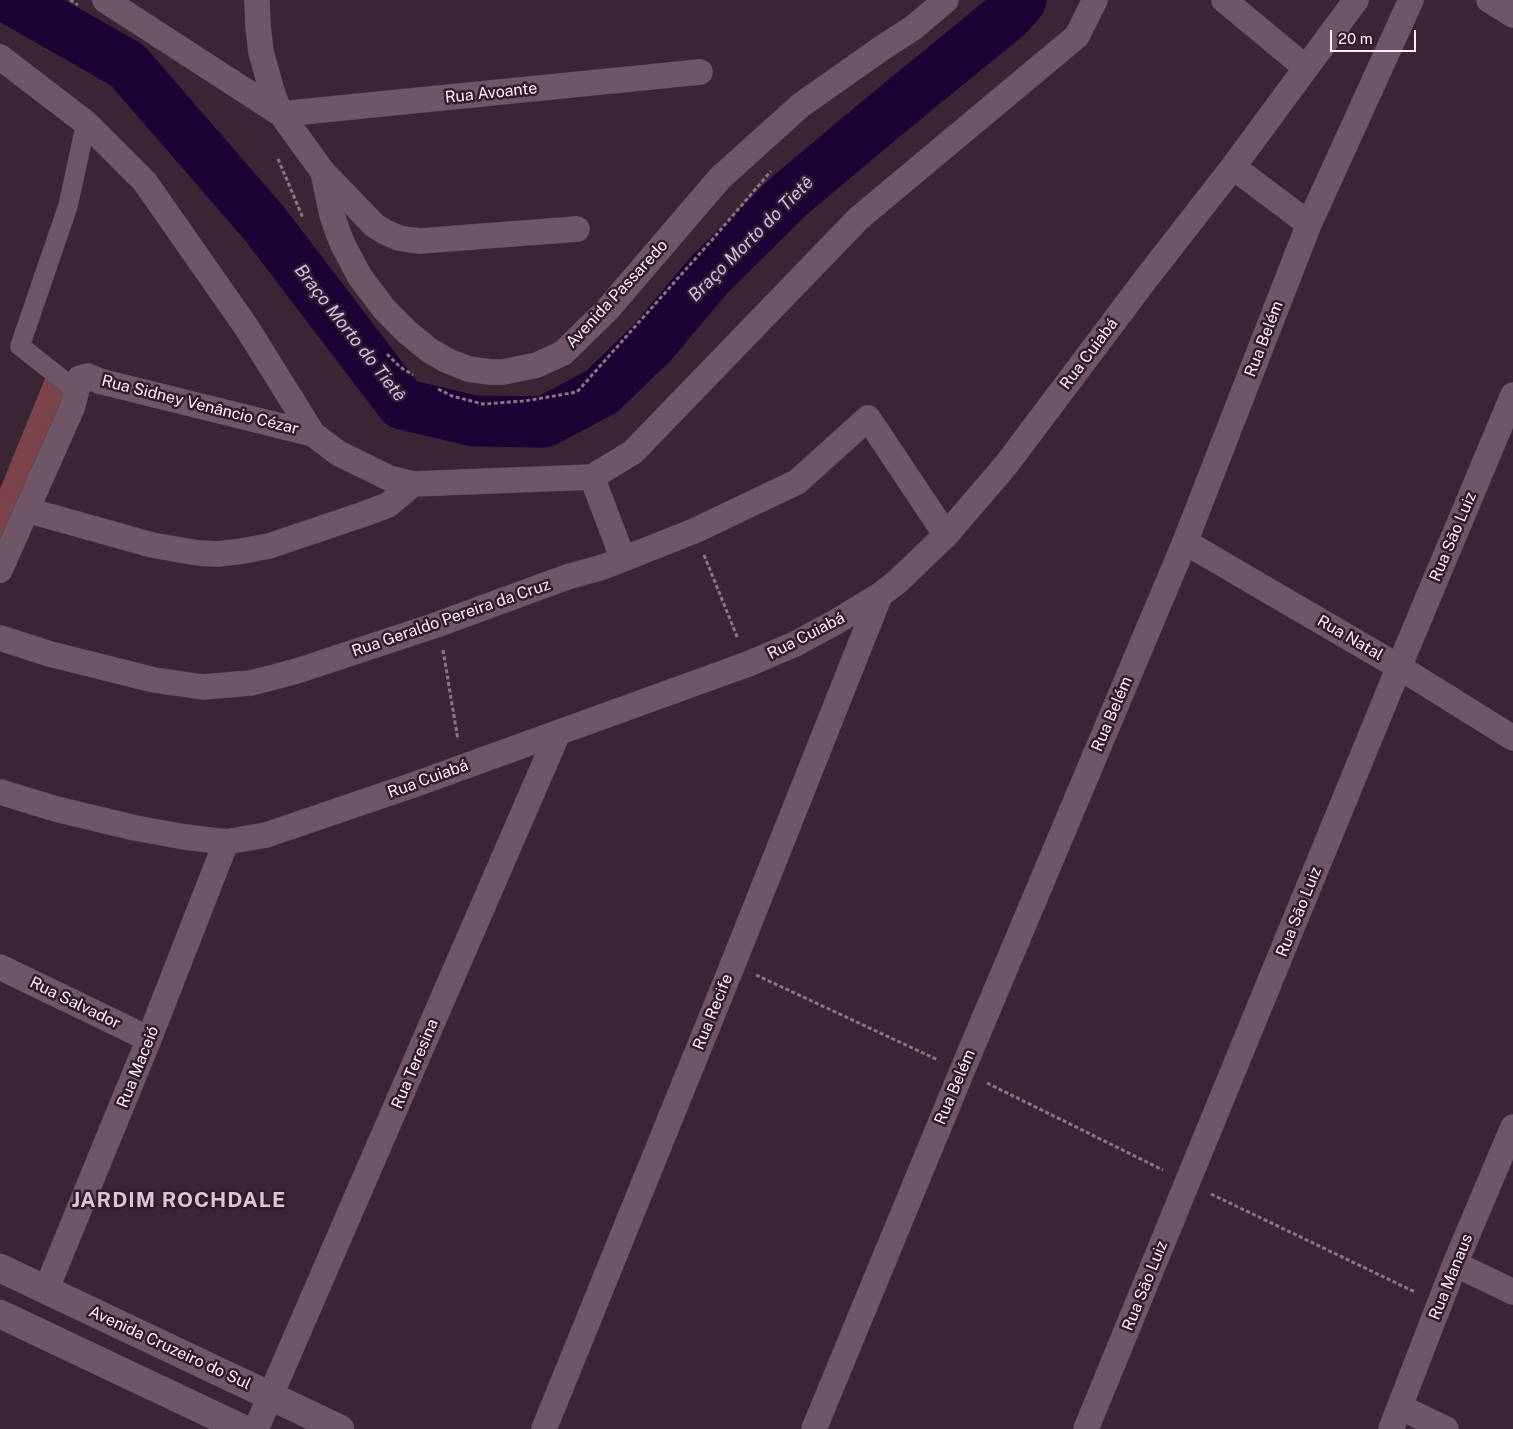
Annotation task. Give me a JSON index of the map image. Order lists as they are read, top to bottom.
{
  "streets": {
    "street": [
      "Rua Avoante",
      "Avenida Passaredo",
      "Rua Belém",
      "Rua Cuiabá",
      "Rua Sidney Venâncio Cézar",
      "Rua São Luiz",
      "Rua Geraldo Pereira da Cruz",
      "Rua Natal",
      "Rua Salvador",
      "Rua Recife",
      "Rua Teresina",
      "Rua Maceió",
      "Rua Manaus",
      "Avenida Cruzeiro do Sul"
    ]
  },
  "crossings": [
    ["Rua Avoante", "Avenida Passaredo"],
    ["Rua Belém", "Rua Natal"],
    ["Rua Cuiabá", "Rua Geraldo Pereira da Cruz"],
    ["Rua Cuiabá", "Rua Recife"],
    ["Rua Cuiabá", "Rua Teresina"],
    ["Rua Cuiabá", "Rua Maceió"],
    ["Rua São Luiz", "Rua Natal"],
    ["Rua Salvador", "Rua Maceió"],
    ["Rua Teresina", "Avenida Cruzeiro do Sul"],
    ["Rua Maceió", "Avenida Cruzeiro do Sul"]
  ],
  "districts": ["JARDIM ROCHDALE"],
  "water": ["Braço Morto do Tietê"],
  "scale_bar": "20 m"
}
